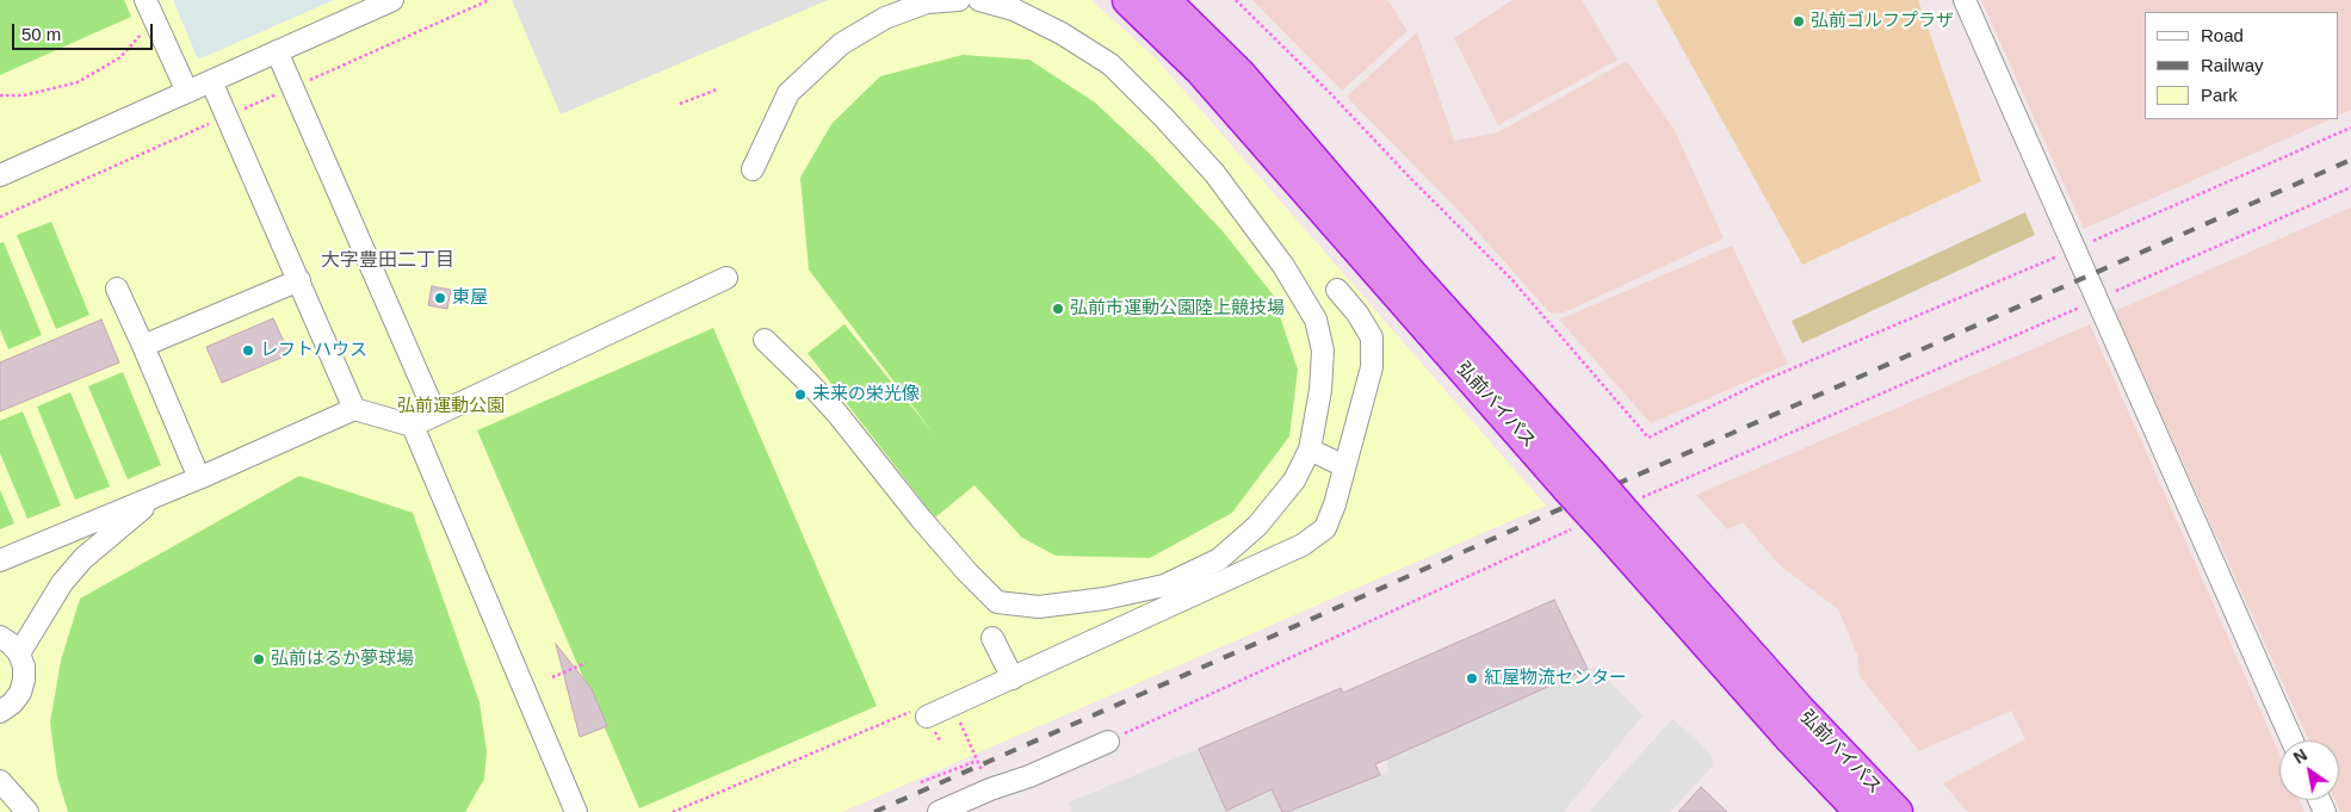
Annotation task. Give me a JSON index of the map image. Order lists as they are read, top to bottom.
{
  "streets": {
    "highway": ["弘前バイパス"]
  },
  "districts": ["大字豊田二丁目"],
  "parks": ["弘前運動公園"],
  "places": [
    "弘前ゴルフプラザ",
    "東屋",
    "弘前市運動公園陸上競技場",
    "レフトハウス",
    "未来の栄光像",
    "弘前はるか夢球場",
    "紅屋物流センター"
  ],
  "legend": ["Road", "Railway", "Park"],
  "scale_bar": "50 m",
  "north": "top left"
}
